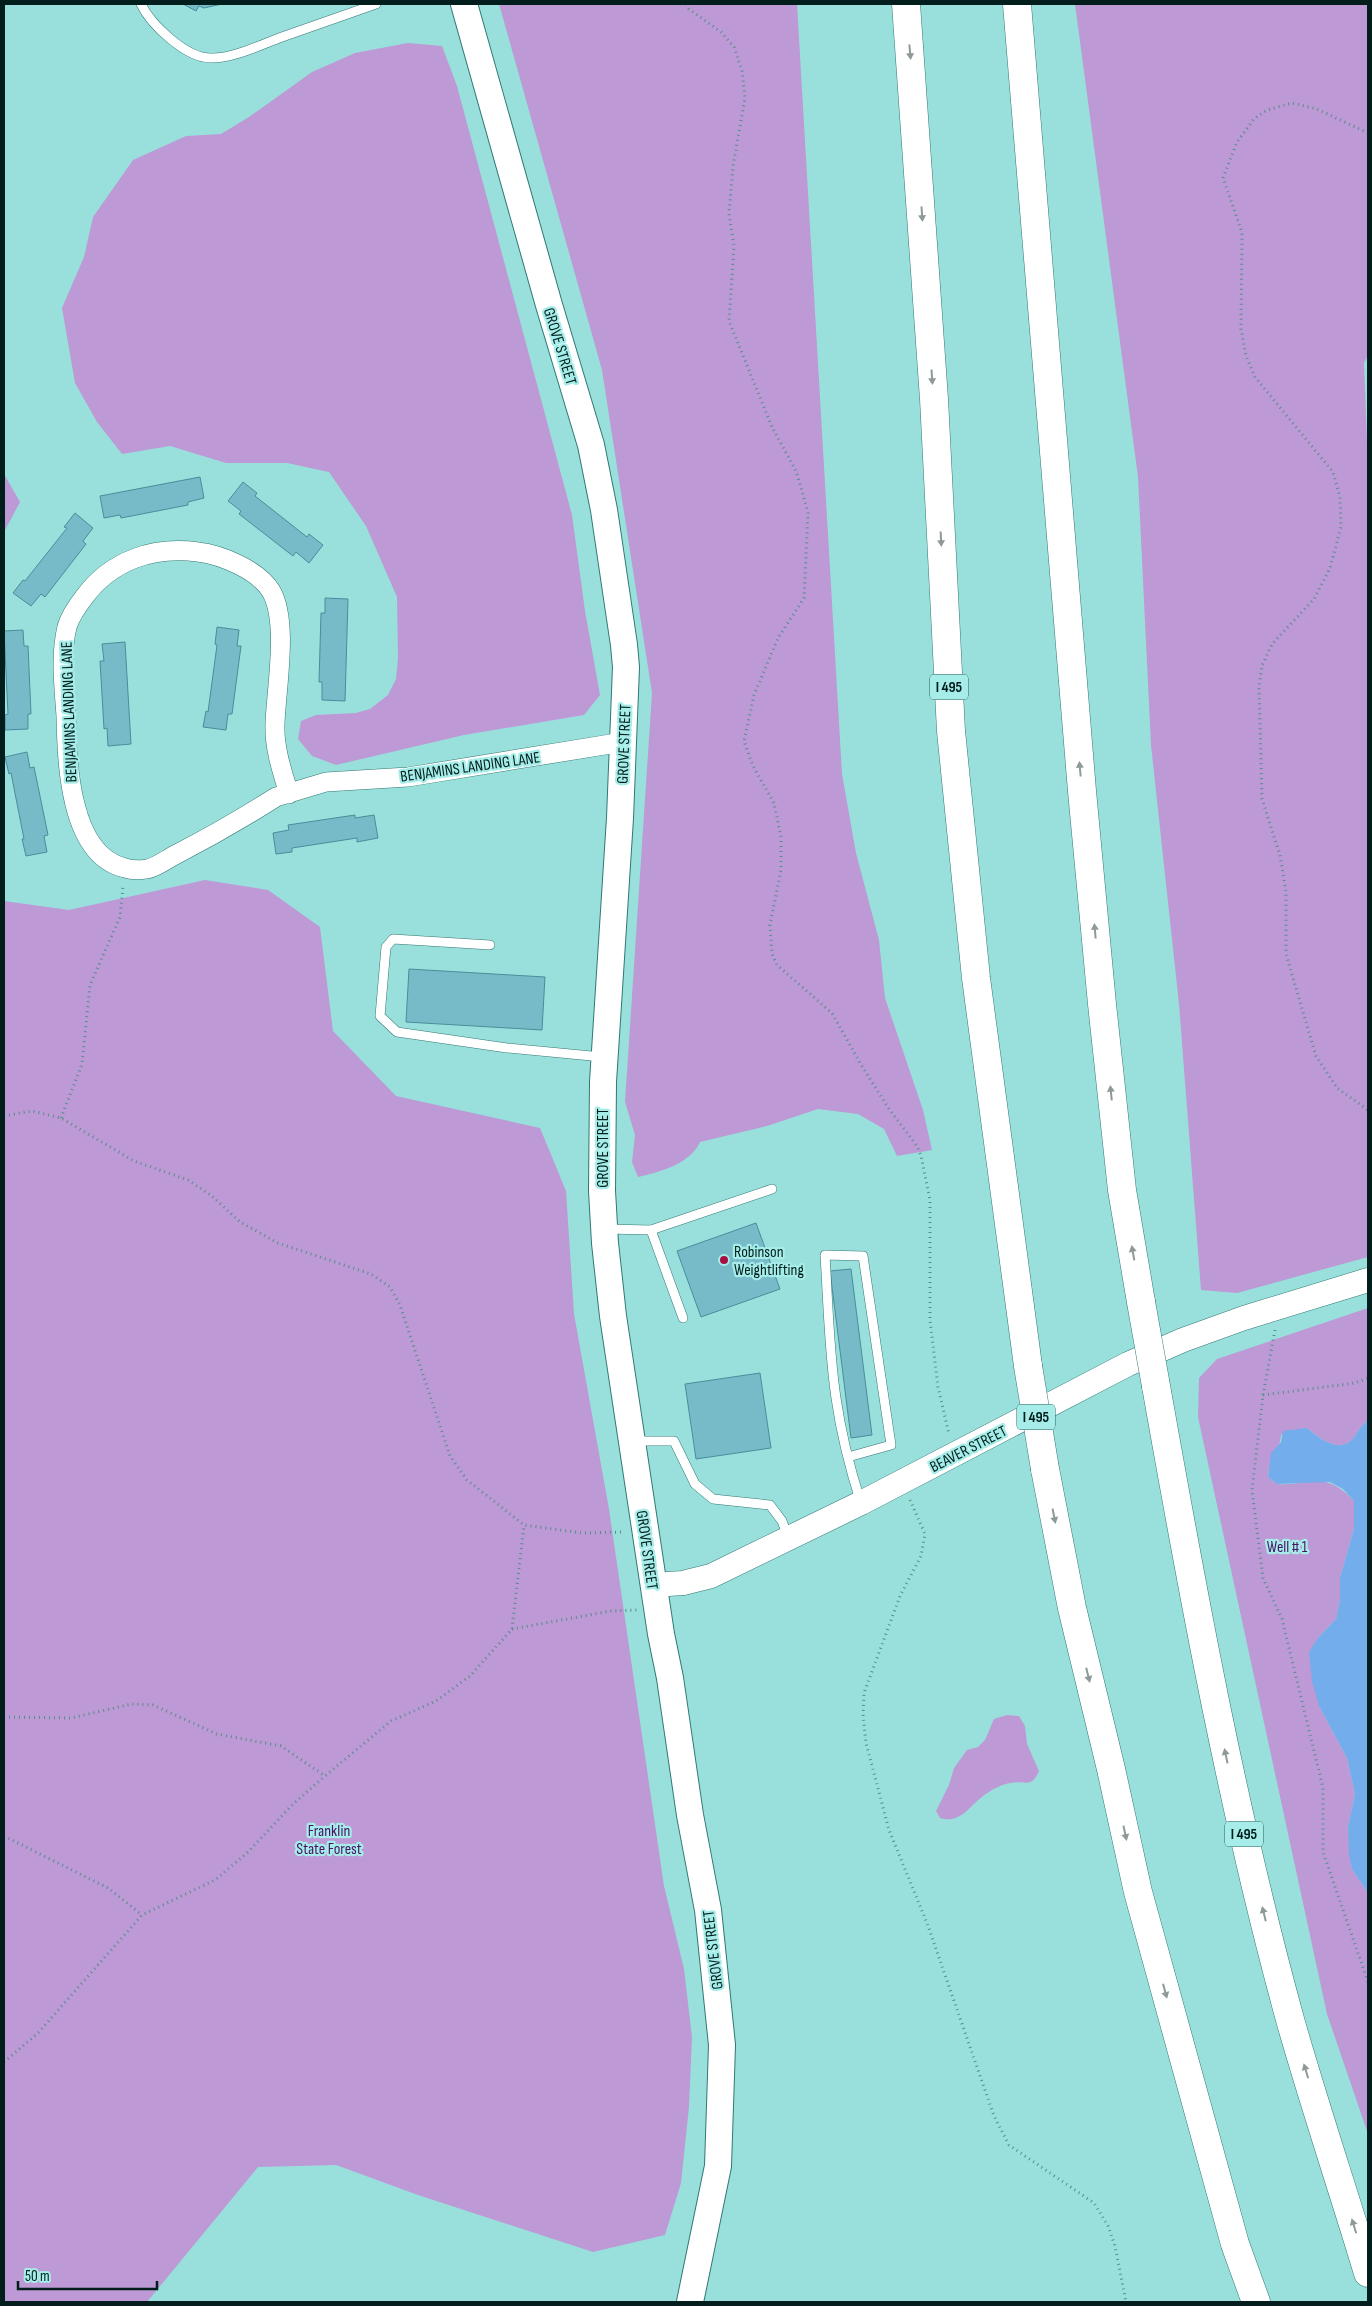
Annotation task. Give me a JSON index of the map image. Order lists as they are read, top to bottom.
{
  "streets": {
    "highway": ["I 495"],
    "main road": ["GROVE STREET"],
    "street": ["BENJAMINS LANDING LANE", "BEAVER STREET"]
  },
  "crossings": [
    ["GROVE STREET", "BENJAMINS LANDING LANE"],
    ["GROVE STREET", "BEAVER STREET"]
  ],
  "parks": ["Well # 1", "Franklin State Forest"],
  "places": ["Robinson Weightlifting"],
  "scale_bar": "50 m"
}
